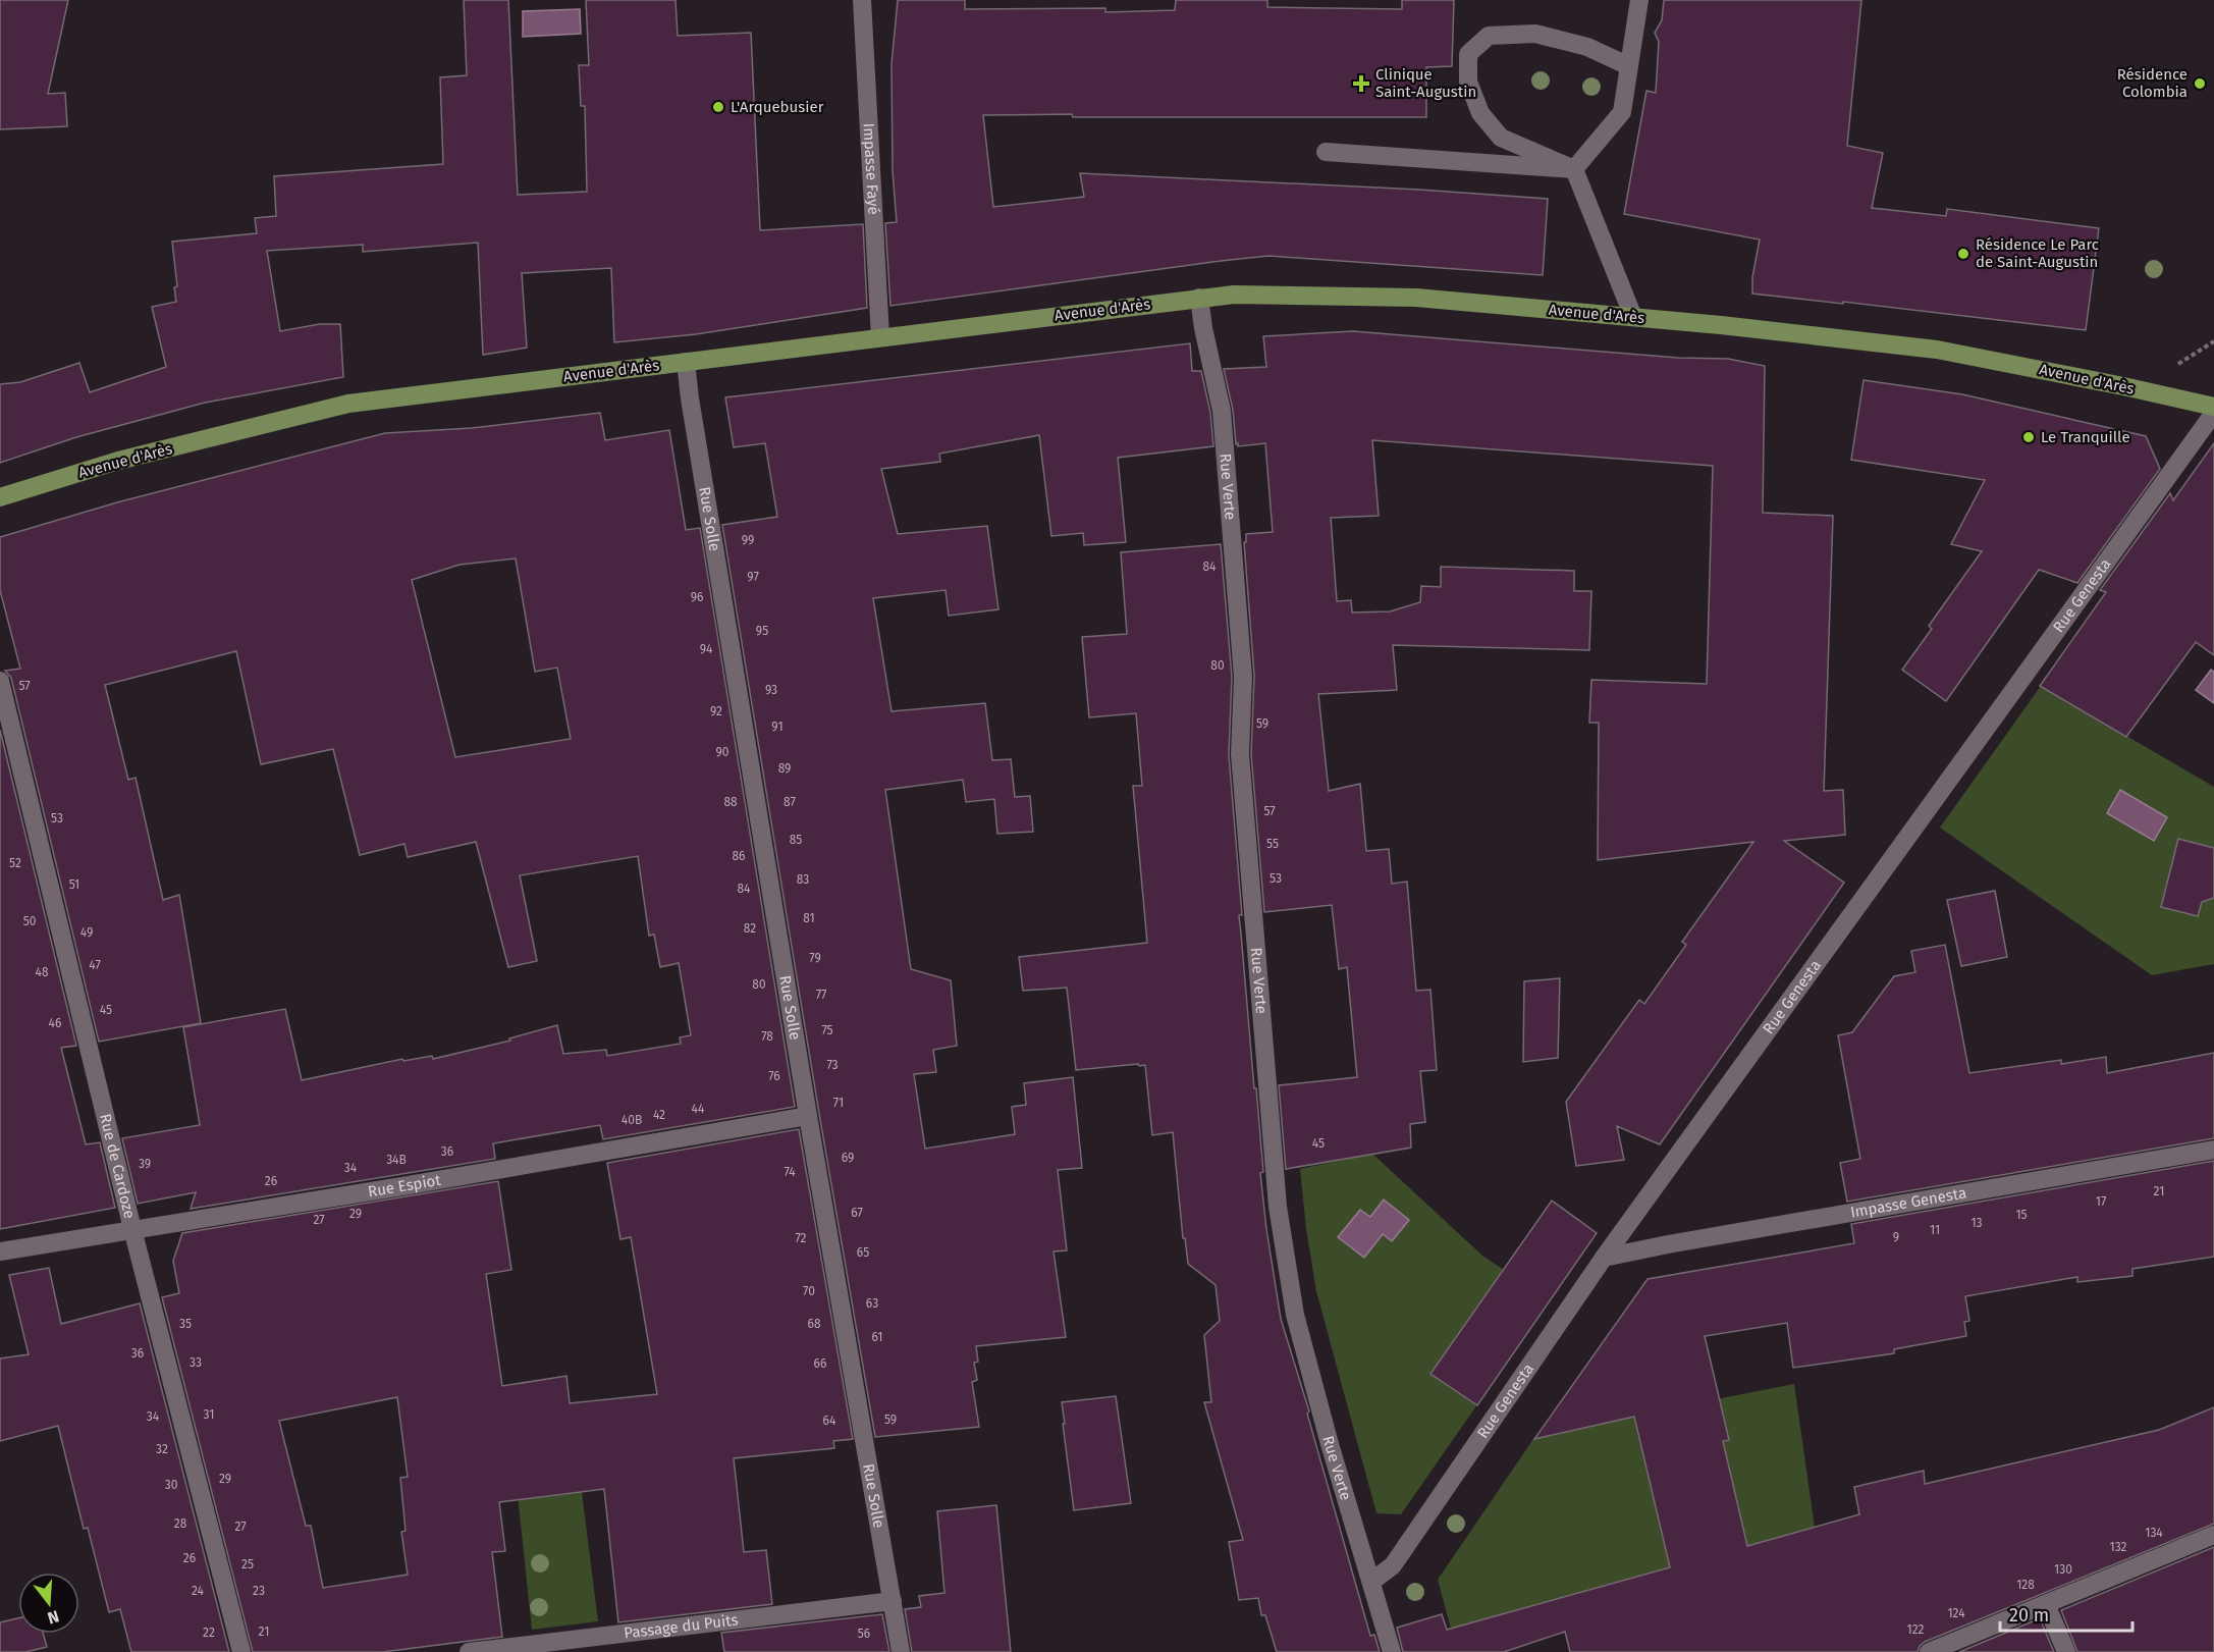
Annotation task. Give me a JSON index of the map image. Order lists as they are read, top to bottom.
{
  "streets": {
    "main road": ["Avenue d'Arès"],
    "street": [
      "Impasse Fayé",
      "Rue Verte",
      "Rue Solle",
      "Rue Genesta",
      "Rue de Cardoze",
      "Rue Espiot",
      "Impasse Genesta",
      "Passage du Puits"
    ]
  },
  "crossings": [
    ["Impasse Fayé", "Avenue d'Arès"],
    ["Avenue d'Arès", "Rue Verte"],
    ["Avenue d'Arès", "Rue Solle"],
    ["Rue Verte", "Rue Genesta"],
    ["Rue Solle", "Rue Espiot"],
    ["Rue Solle", "Passage du Puits"],
    ["Rue Genesta", "Impasse Genesta"],
    ["Rue de Cardoze", "Rue Espiot"]
  ],
  "places": {
    "health": ["Clinique Saint-Augustin"],
    "other": [
      "Résidence Colombia",
      "L'Arquebusier",
      "Résidence Le Parc de Saint-Augustin",
      "Le Tranquille"
    ]
  },
  "house_numbers": [
    "99",
    "84",
    "97",
    "96",
    "95",
    "94",
    "80",
    "57",
    "93",
    "92",
    "59",
    "91",
    "90",
    "89",
    "88",
    "87",
    "57",
    "53",
    "85",
    "55",
    "86",
    "52",
    "53",
    "83",
    "51",
    "84",
    "81",
    "50",
    "82",
    "49",
    "79",
    "47",
    "48",
    "80",
    "77",
    "45",
    "46",
    "75",
    "78",
    "73",
    "76",
    "71",
    "44",
    "42",
    "40B",
    "45",
    "36",
    "69",
    "34B",
    "39",
    "34",
    "74",
    "26",
    "21",
    "17",
    "67",
    "29",
    "15",
    "27",
    "13",
    "11",
    "9",
    "72",
    "65",
    "70",
    "63",
    "35",
    "68",
    "61",
    "36",
    "33",
    "66",
    "31",
    "34",
    "59",
    "64",
    "32",
    "29",
    "30",
    "28",
    "27",
    "134",
    "132",
    "26",
    "25",
    "130",
    "128",
    "24",
    "23",
    "124",
    "122",
    "21",
    "22",
    "56"
  ],
  "scale_bar": "20 m",
  "north": "bottom"
}
